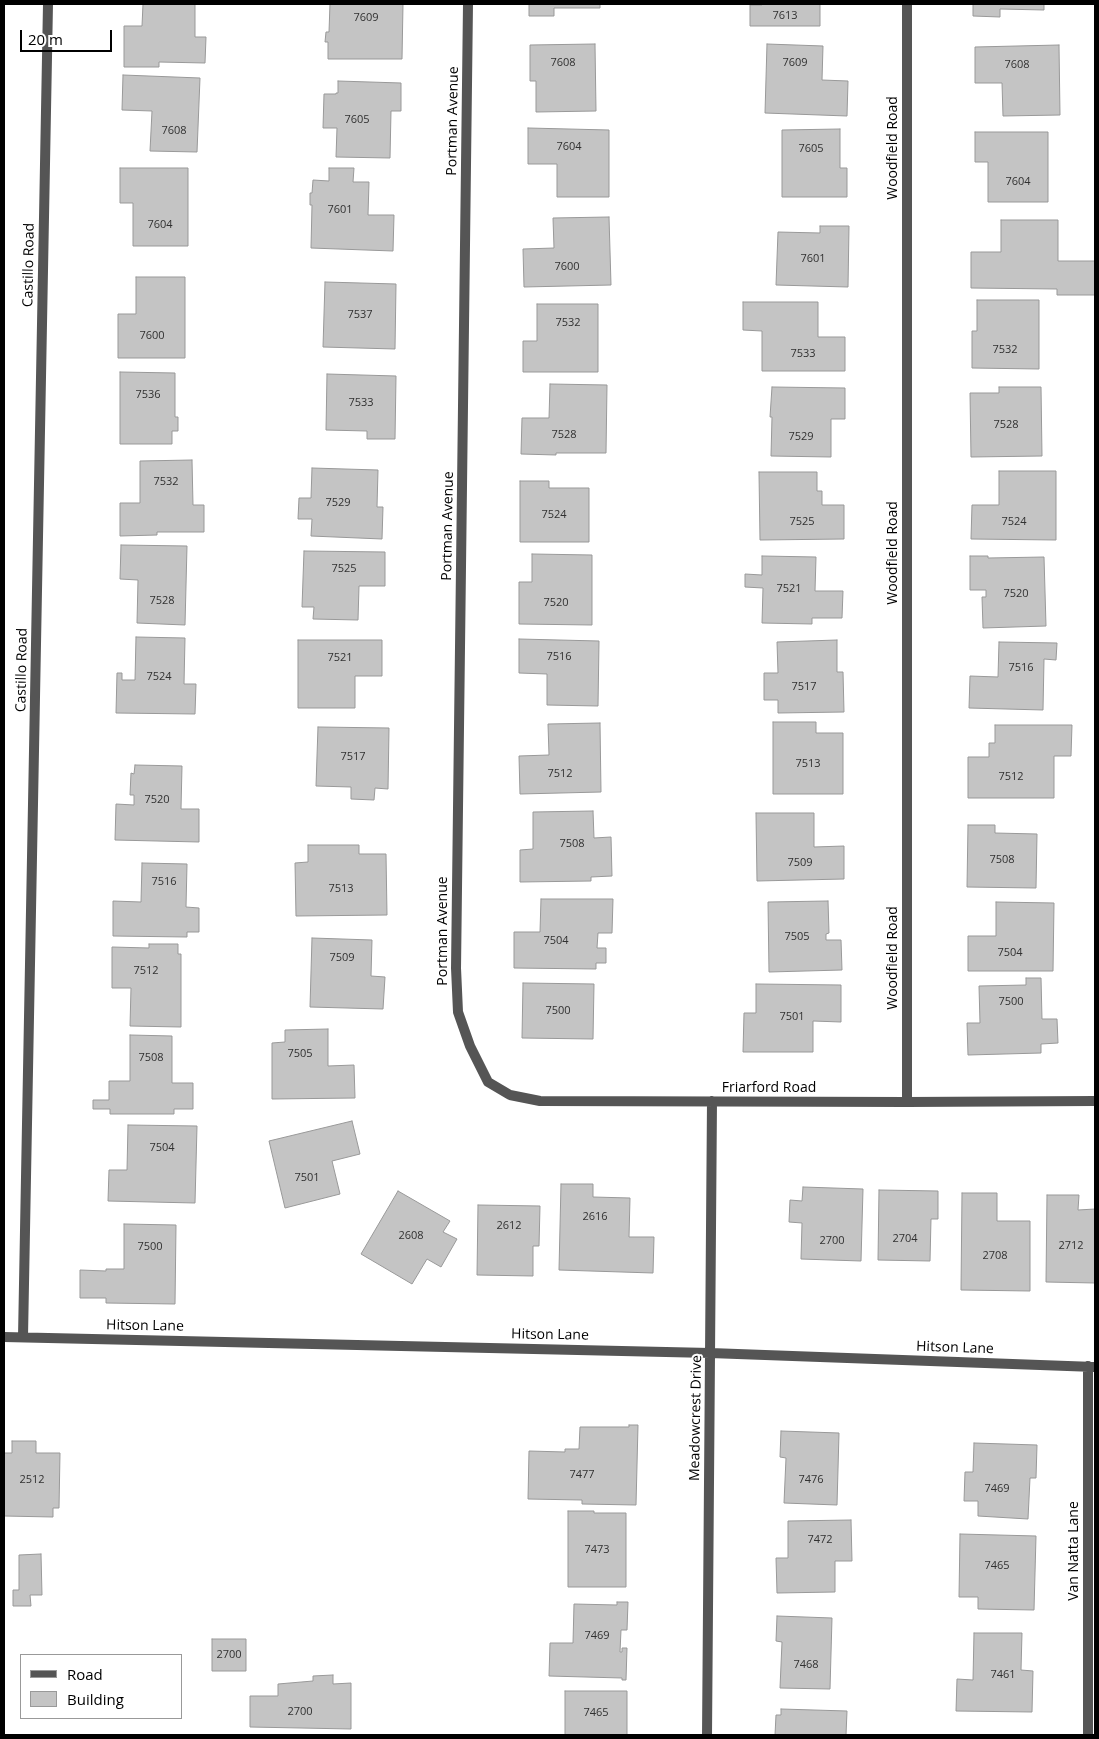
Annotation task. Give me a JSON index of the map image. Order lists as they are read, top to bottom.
{
  "streets": {
    "street": [
      "Portman Avenue",
      "Woodfield Road",
      "Castillo Road",
      "Friarford Road",
      "Hitson Lane",
      "Meadowcrest Drive",
      "Van Natta Lane"
    ]
  },
  "crossings": [
    ["Portman Avenue", "Friarford Road"],
    ["Woodfield Road", "Friarford Road"],
    ["Castillo Road", "Hitson Lane"],
    ["Friarford Road", "Meadowcrest Drive"],
    ["Hitson Lane", "Meadowcrest Drive"],
    ["Hitson Lane", "Van Natta Lane"]
  ],
  "house_numbers": [
    "7613",
    "7609",
    "7608",
    "7609",
    "7608",
    "7605",
    "7608",
    "7604",
    "7605",
    "7604",
    "7601",
    "7604",
    "7601",
    "7600",
    "7537",
    "7532",
    "7600",
    "7532",
    "7533",
    "7536",
    "7533",
    "7528",
    "7528",
    "7529",
    "7532",
    "7529",
    "7524",
    "7525",
    "7524",
    "7525",
    "7521",
    "7520",
    "7528",
    "7520",
    "7516",
    "7521",
    "7516",
    "7524",
    "7517",
    "7517",
    "7513",
    "7512",
    "7512",
    "7520",
    "7508",
    "7508",
    "7509",
    "7516",
    "7513",
    "7505",
    "7504",
    "7504",
    "7509",
    "7512",
    "7500",
    "7500",
    "7501",
    "7505",
    "7508",
    "7504",
    "7501",
    "2616",
    "2612",
    "2608",
    "2704",
    "2700",
    "2712",
    "7500",
    "2708",
    "7477",
    "2512",
    "7476",
    "7469",
    "7472",
    "7473",
    "7465",
    "7469",
    "2700",
    "7468",
    "7461",
    "2700",
    "7465"
  ],
  "legend": ["Road", "Building"],
  "scale_bar": "20 m"
}
